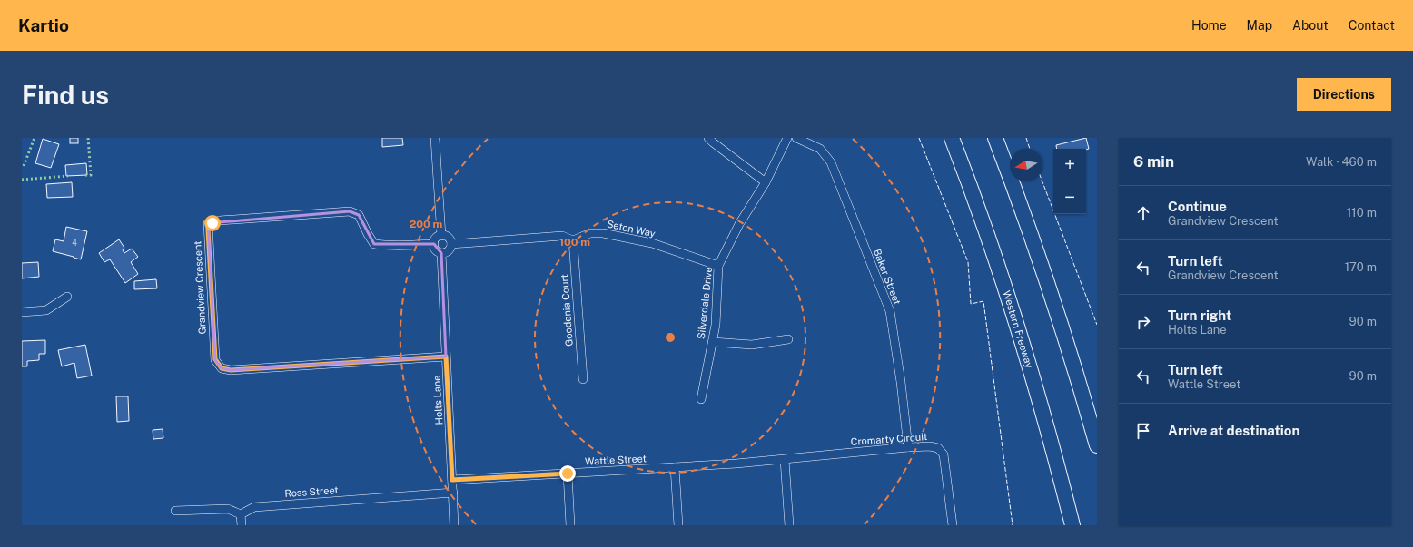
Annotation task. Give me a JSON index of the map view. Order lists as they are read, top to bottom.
{
  "streets": {
    "highway": ["Western Freeway"],
    "street": [
      "Seton Way",
      "Baker Street",
      "Grandview Crescent",
      "Silverdale Drive",
      "Goodenia Court",
      "Holts Lane",
      "Cromarty Circuit",
      "Wattle Street",
      "Ross Street"
    ]
  },
  "crossings": [
    ["Seton Way", "Silverdale Drive"],
    ["Seton Way", "Goodenia Court"],
    ["Baker Street", "Cromarty Circuit"],
    ["Grandview Crescent", "Holts Lane"],
    ["Holts Lane", "Wattle Street"],
    ["Holts Lane", "Ross Street"],
    ["Cromarty Circuit", "Wattle Street"]
  ],
  "house_numbers": ["4"],
  "north": "left",
  "page": {
    "header": "Kartio",
    "nav": [
      "Home",
      "Map",
      "About",
      "Contact"
    ],
    "buttons": "Directions",
    "title": "Find us",
    "heading": ["6 min", "Walk · 460 m"],
    "map_buttons": ["+", "−"],
    "list": [
      ["Continue", "Grandview Crescent", "110 m"],
      ["Turn left", "Grandview Crescent", "170 m"],
      ["Turn right", "Holts Lane", "90 m"],
      ["Turn left", "Wattle Street", "90 m"],
      "Arrive at destination"
    ]
  },
  "rings": ["200 m", "100 m"]
}
